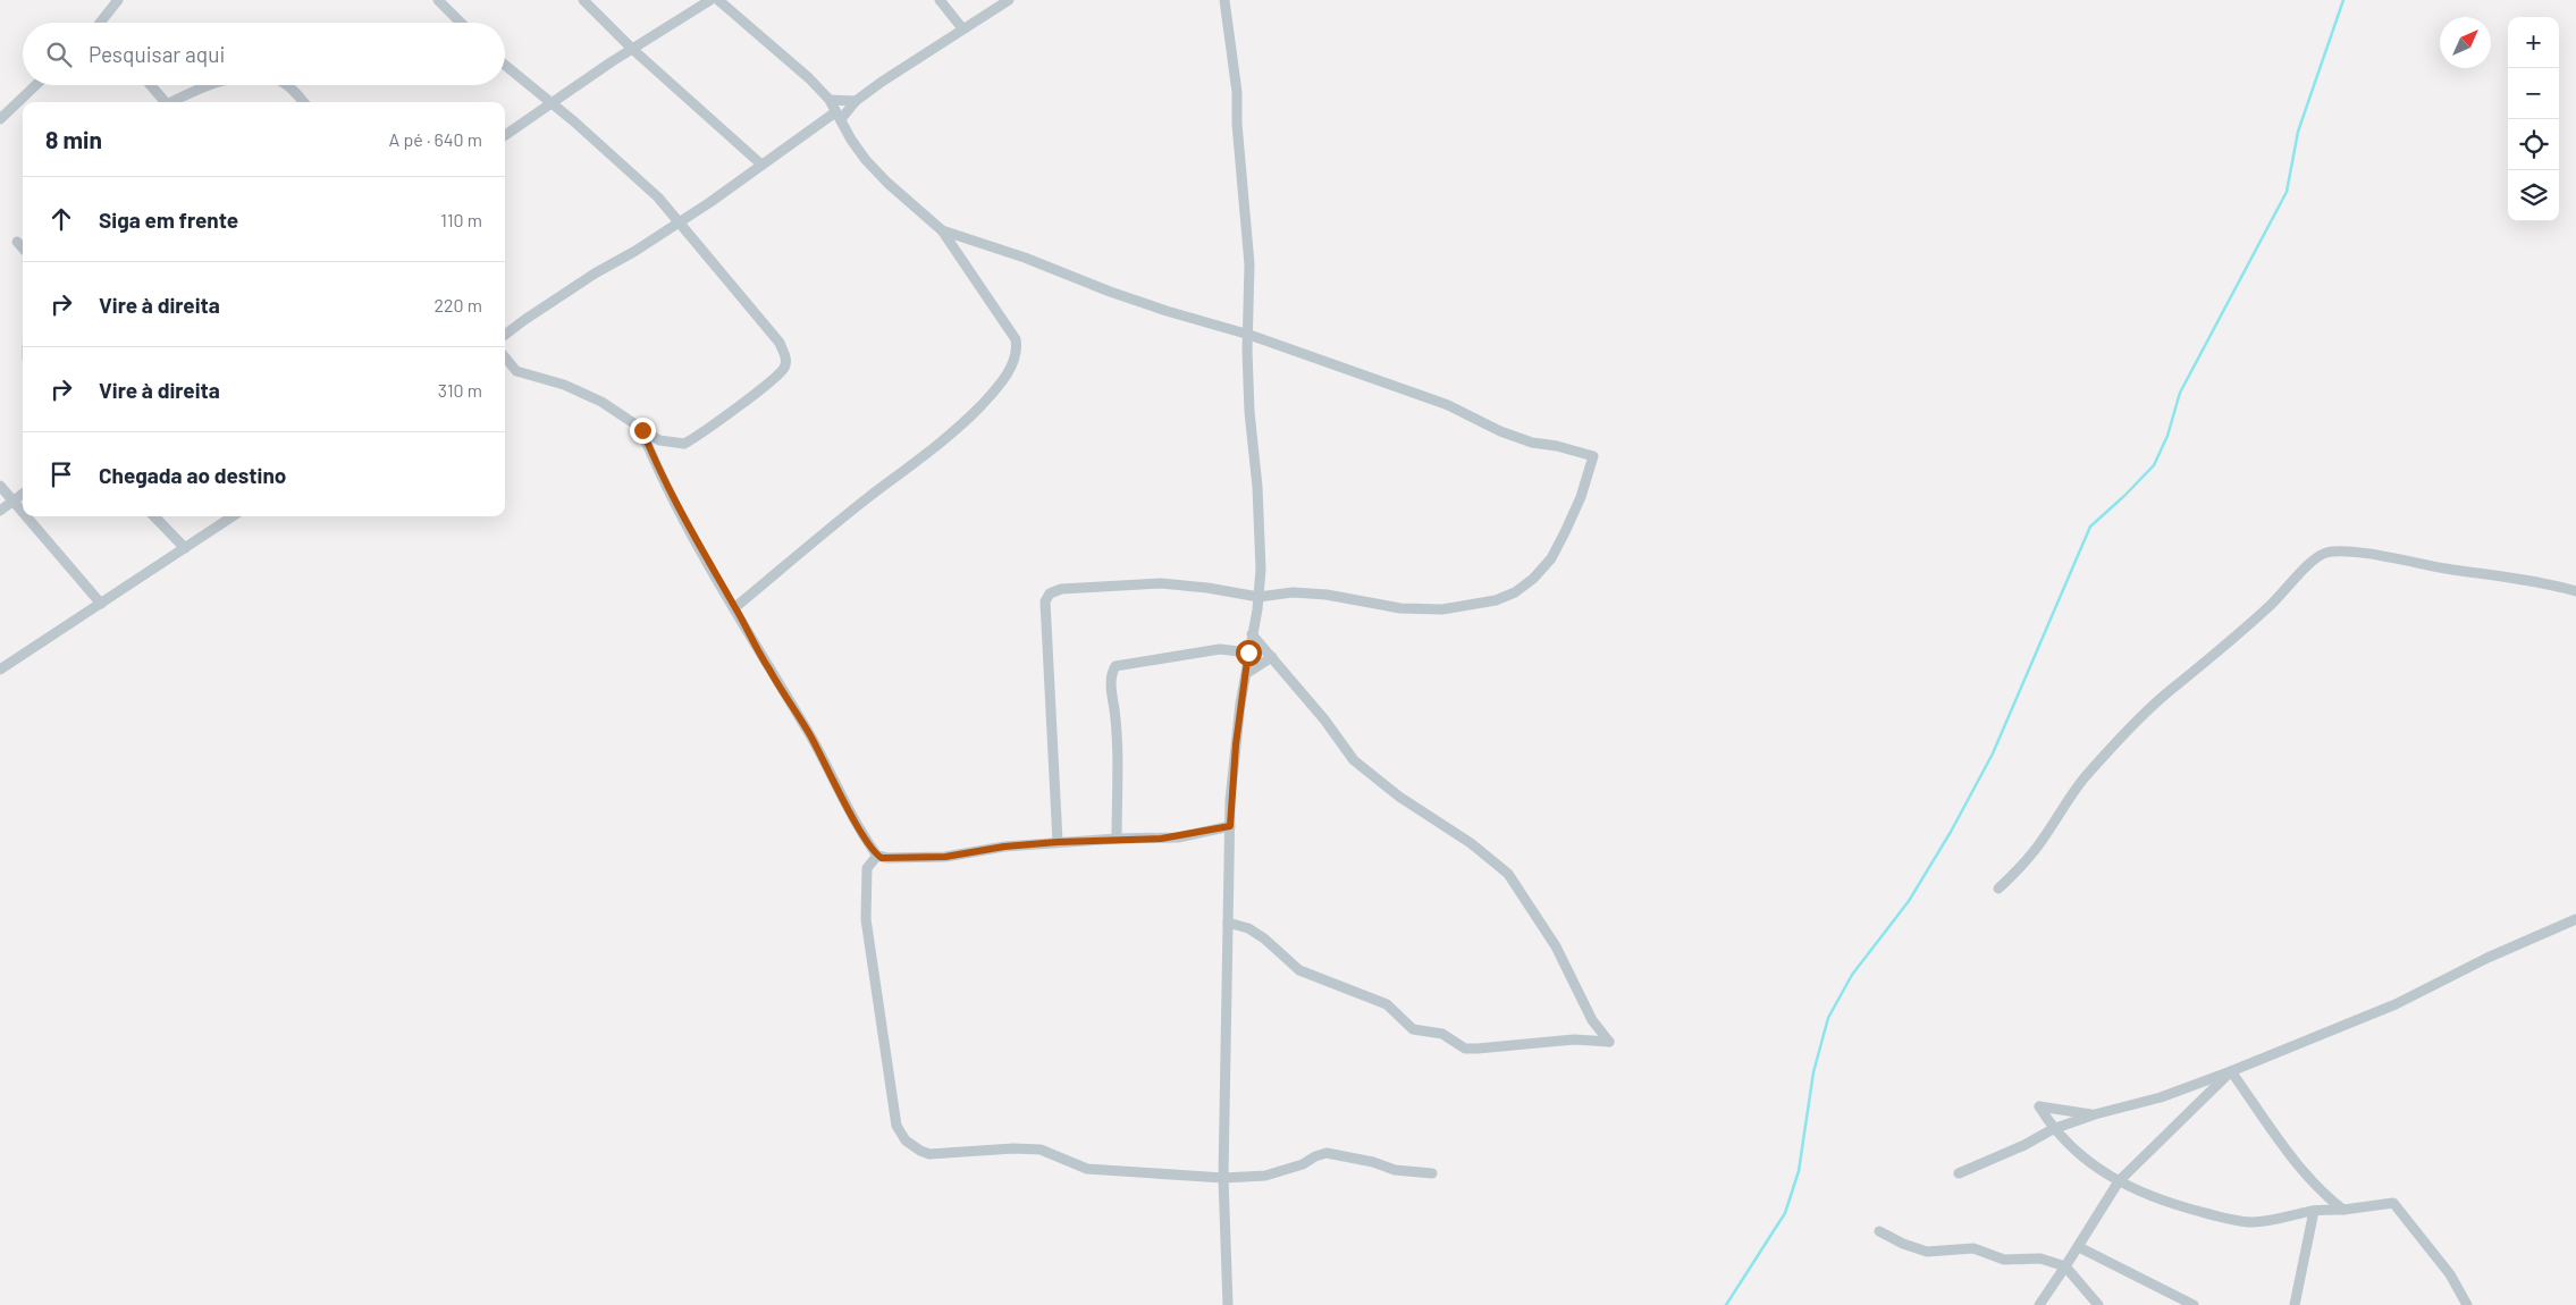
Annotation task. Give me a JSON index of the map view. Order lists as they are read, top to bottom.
{
  "north": "top right",
  "page": {
    "map_buttons": ["+", "−"],
    "search": "Pesquisar aqui",
    "heading": ["8 min", "A pé · 640 m"],
    "list": [
      ["Siga em frente", "110 m"],
      ["Vire à direita", "220 m"],
      ["Vire à direita", "310 m"],
      "Chegada ao destino"
    ]
  }
}
